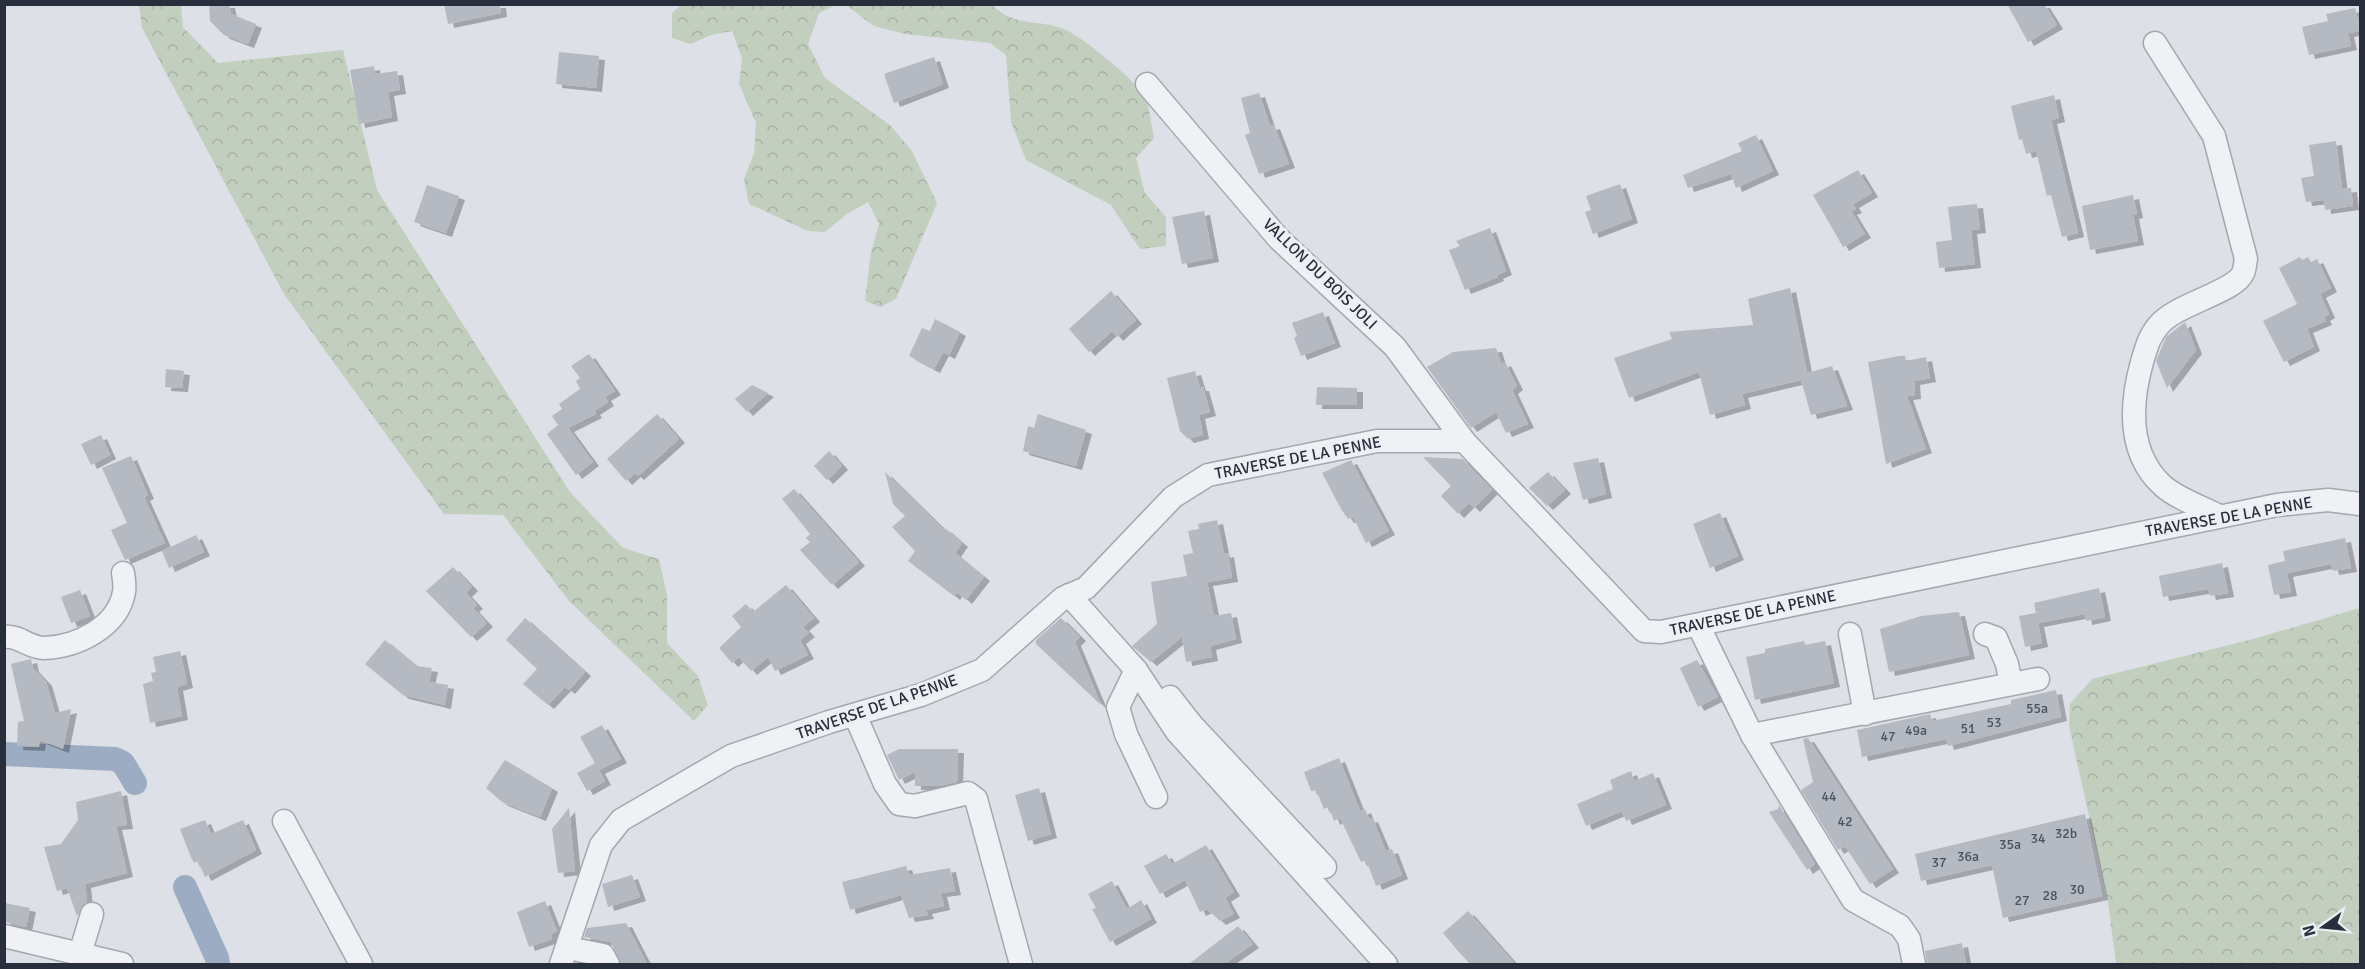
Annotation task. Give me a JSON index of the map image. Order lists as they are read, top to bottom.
{
  "streets": {
    "street": ["VALLON DU BOIS JOLI", "TRAVERSE DE LA PENNE"]
  },
  "crossings": [
    ["VALLON DU BOIS JOLI", "TRAVERSE DE LA PENNE"]
  ],
  "house_numbers": [
    "55a",
    "53",
    "51",
    "49a",
    "47",
    "44",
    "42",
    "32b",
    "34",
    "35a",
    "36a",
    "37",
    "30",
    "28",
    "27"
  ],
  "north": "left"
}
